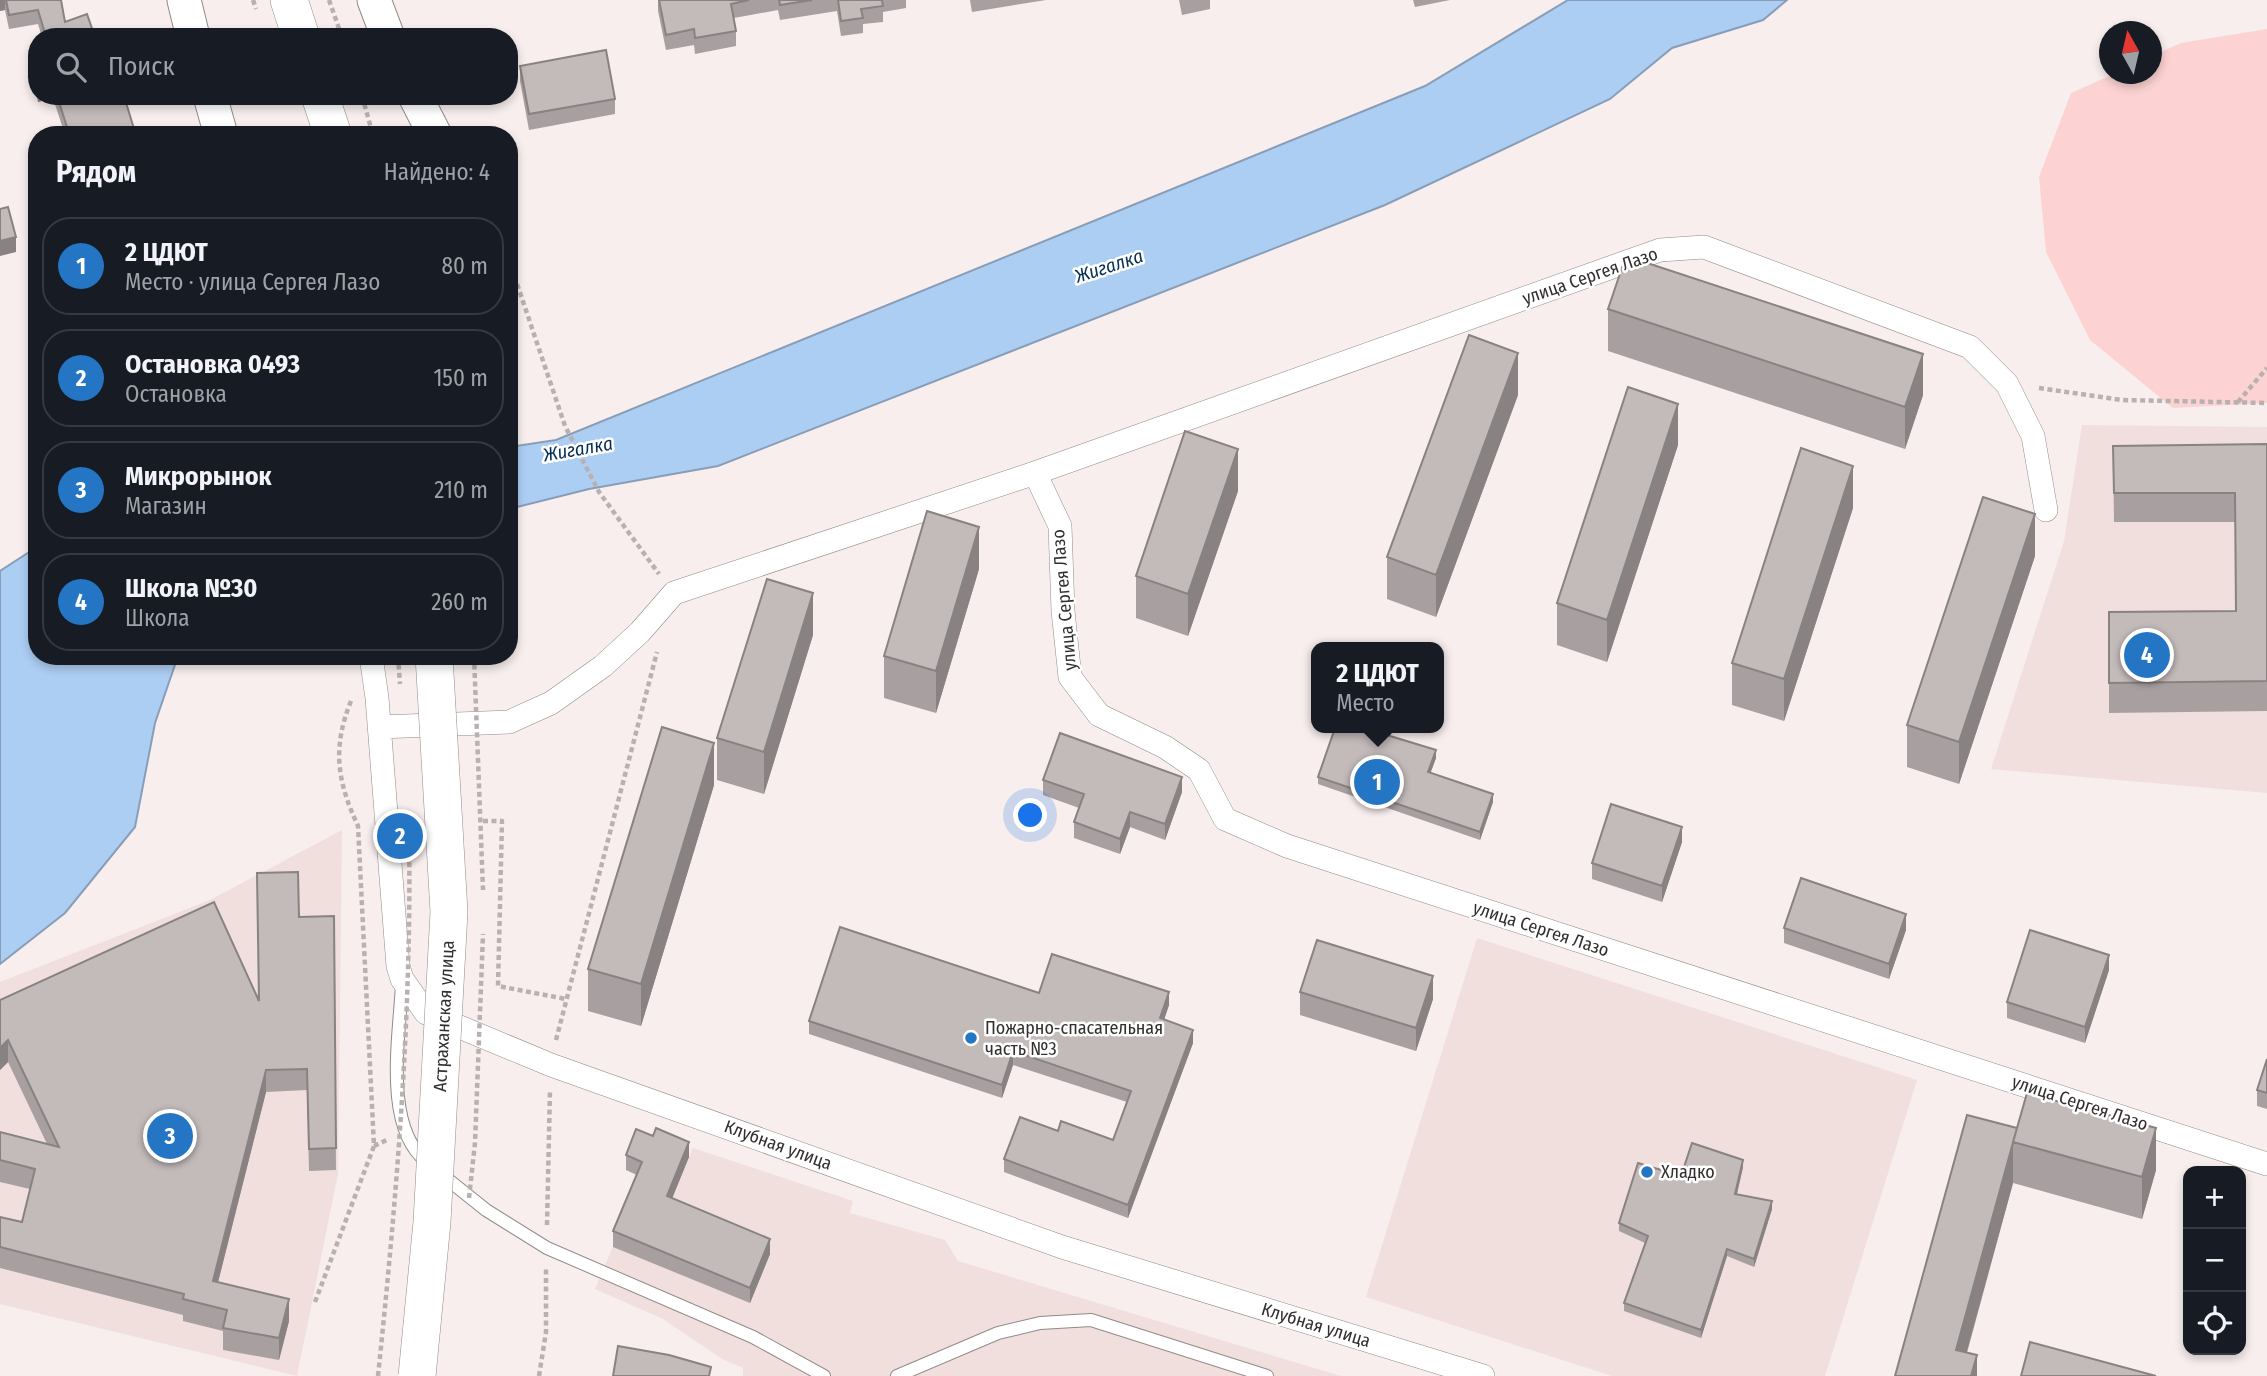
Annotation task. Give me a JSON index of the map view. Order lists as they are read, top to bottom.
{
  "streets": {
    "main road": ["Астраханская улица"],
    "street": ["улица Сергея Лазо", "Клубная улица"]
  },
  "water": ["Жигалка"],
  "places": ["Пожарно-спасательная часть №3", "Хладко"],
  "north": "top",
  "page": {
    "search": "Поиск",
    "heading": ["Рядом", "Найдено: 4"],
    "list": [
      {
        "mark": "1",
        "name": "2 ЦДЮТ",
        "note": "Место · улица Сергея Лазо",
        "value": "80 m"
      },
      {
        "mark": "2",
        "name": "Остановка 0493",
        "note": "Остановка",
        "value": "150 m"
      },
      {
        "mark": "3",
        "name": "Микрорынок",
        "note": "Магазин",
        "value": "210 m"
      },
      {
        "mark": "4",
        "name": "Школа №30",
        "note": "Школа",
        "value": "260 m"
      }
    ],
    "pins": [
      "4",
      "1",
      "2",
      "3"
    ],
    "popup": ["2 ЦДЮТ", "Место"],
    "map_buttons": ["+", "−"]
  }
}
